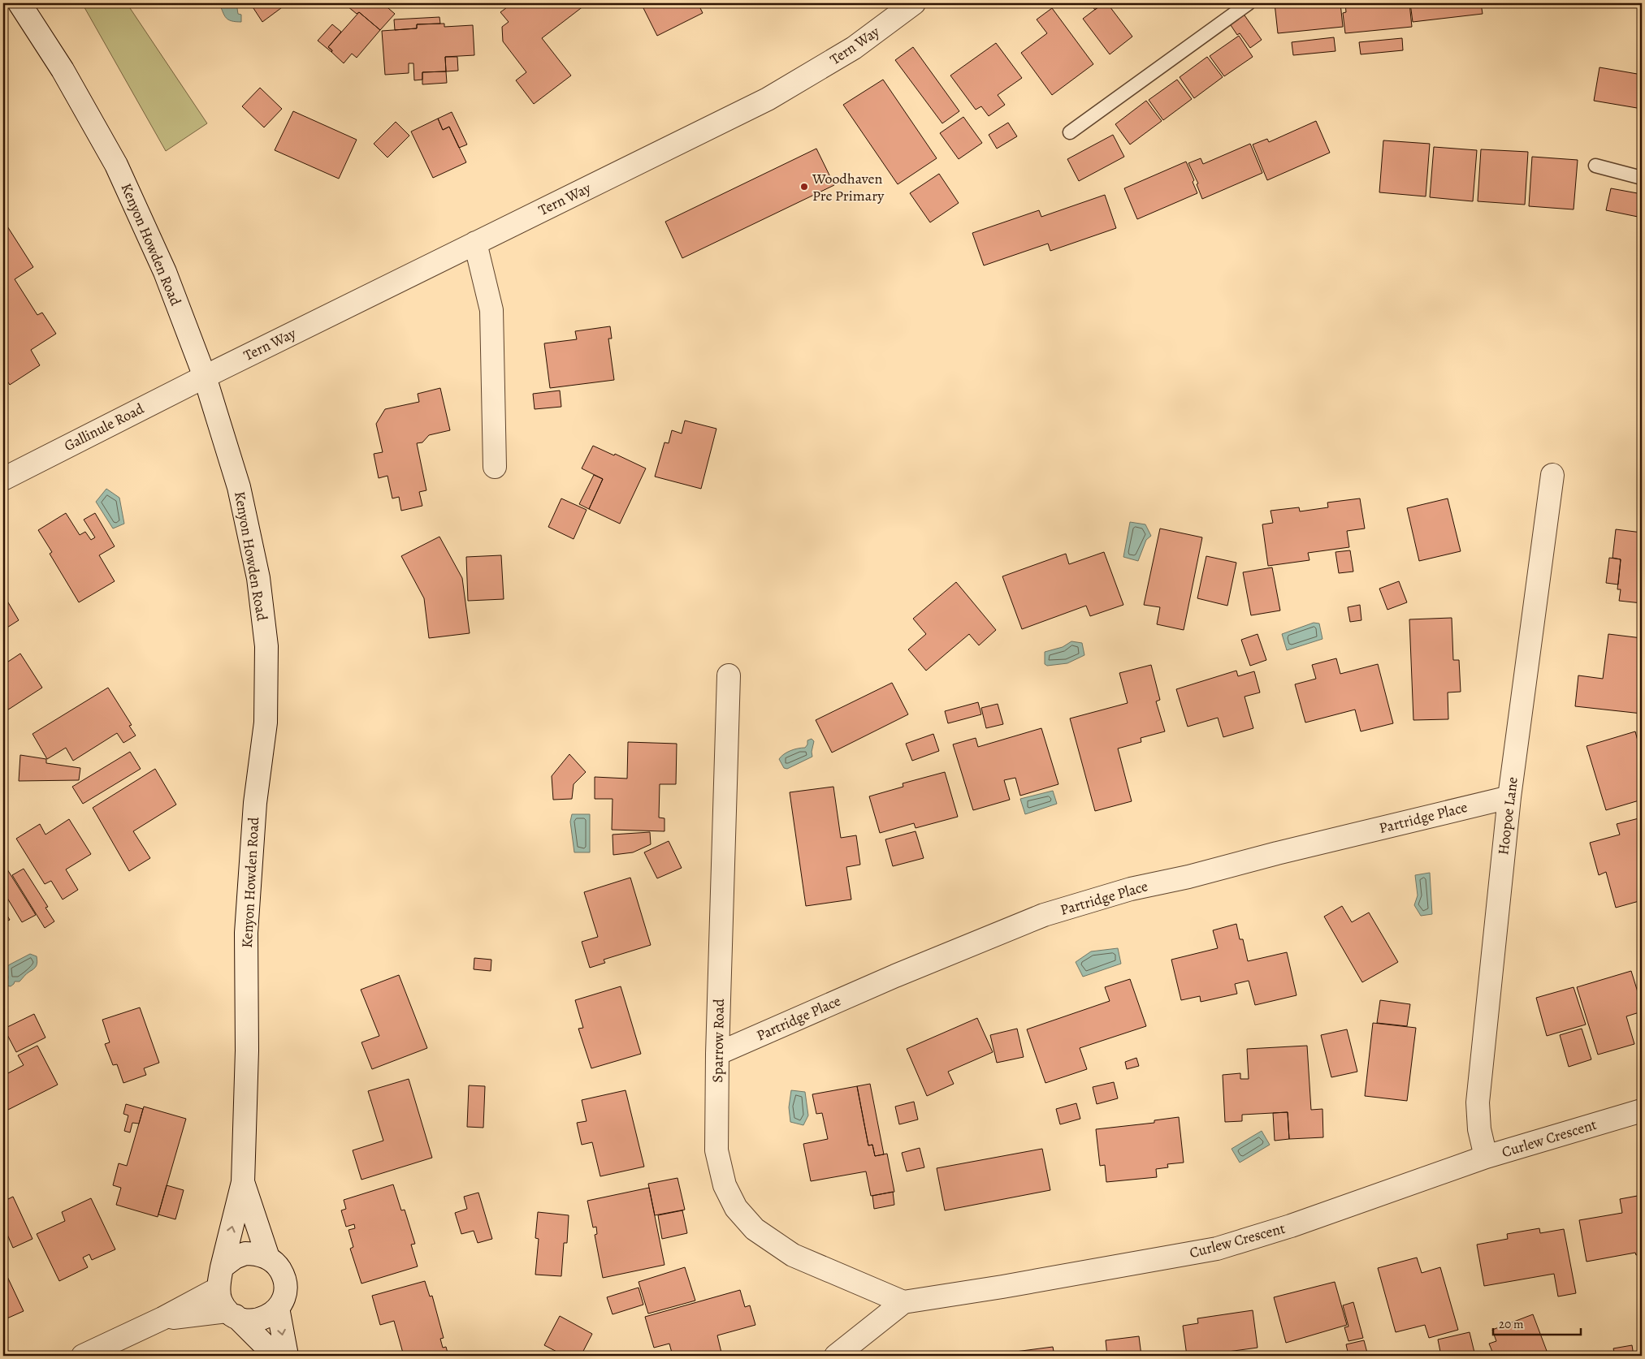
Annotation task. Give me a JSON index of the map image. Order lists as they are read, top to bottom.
{
  "streets": {
    "street": [
      "Tern Way",
      "Kenyon Howden Road",
      "Gallinule Road",
      "Hoopoe Lane",
      "Partridge Place",
      "Sparrow Road",
      "Curlew Crescent"
    ]
  },
  "crossings": [
    ["Tern Way", "Kenyon Howden Road"],
    ["Tern Way", "Gallinule Road"],
    ["Kenyon Howden Road", "Gallinule Road"],
    ["Hoopoe Lane", "Partridge Place"],
    ["Hoopoe Lane", "Curlew Crescent"],
    ["Partridge Place", "Sparrow Road"],
    ["Sparrow Road", "Curlew Crescent"]
  ],
  "places": ["Woodhaven Pre Primary"],
  "scale_bar": "20 m"
}
